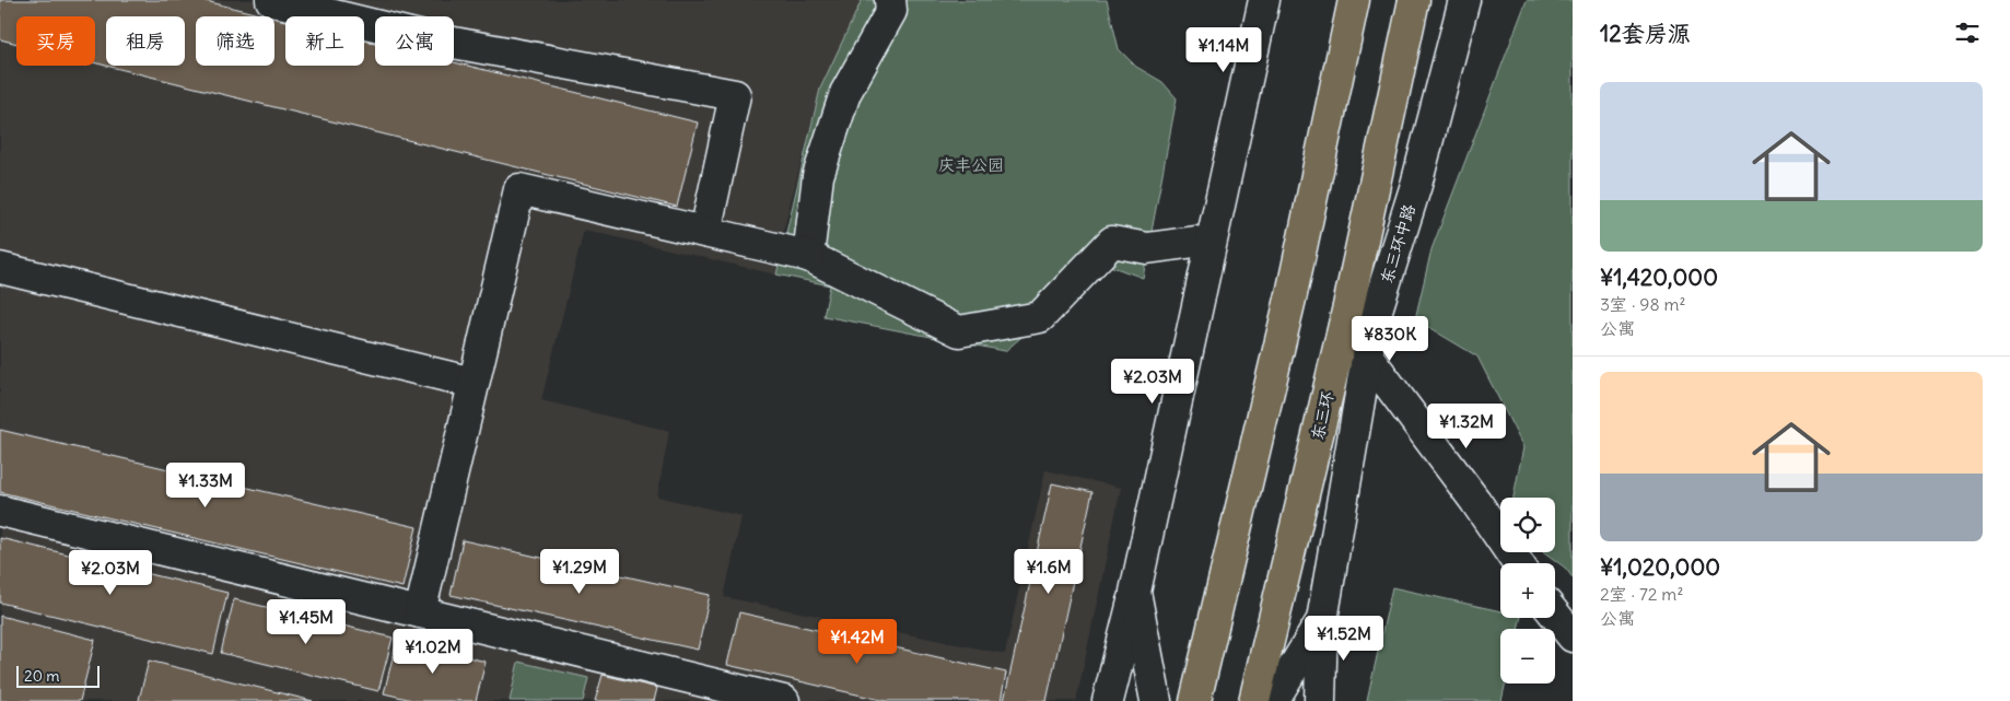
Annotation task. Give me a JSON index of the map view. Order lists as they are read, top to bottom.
{
  "streets": {
    "highway": ["东三环"],
    "street": ["东三环中路"]
  },
  "parks": ["庆丰公园"],
  "scale_bar": "20 m",
  "page": {
    "heading": "12套房源",
    "chip": [
      "买房",
      "租房",
      "筛选",
      "新上",
      "公寓"
    ],
    "price": [
      "¥1.14M",
      "¥830K",
      "¥2.03M",
      "¥1.32M",
      "¥1.33M",
      "¥1.29M",
      "¥1.6M",
      "¥2.03M",
      "¥1.45M",
      "¥1.52M",
      "¥1.42M",
      "¥1.02M"
    ],
    "list": [
      {
        "name": "¥1,420,000",
        "note": "3室 · 98 m² · 公寓"
      },
      {
        "name": "¥1,020,000",
        "note": "2室 · 72 m² · 公寓"
      }
    ],
    "map_buttons": ["+", "−"],
    "scale": "20 m"
  }
}
